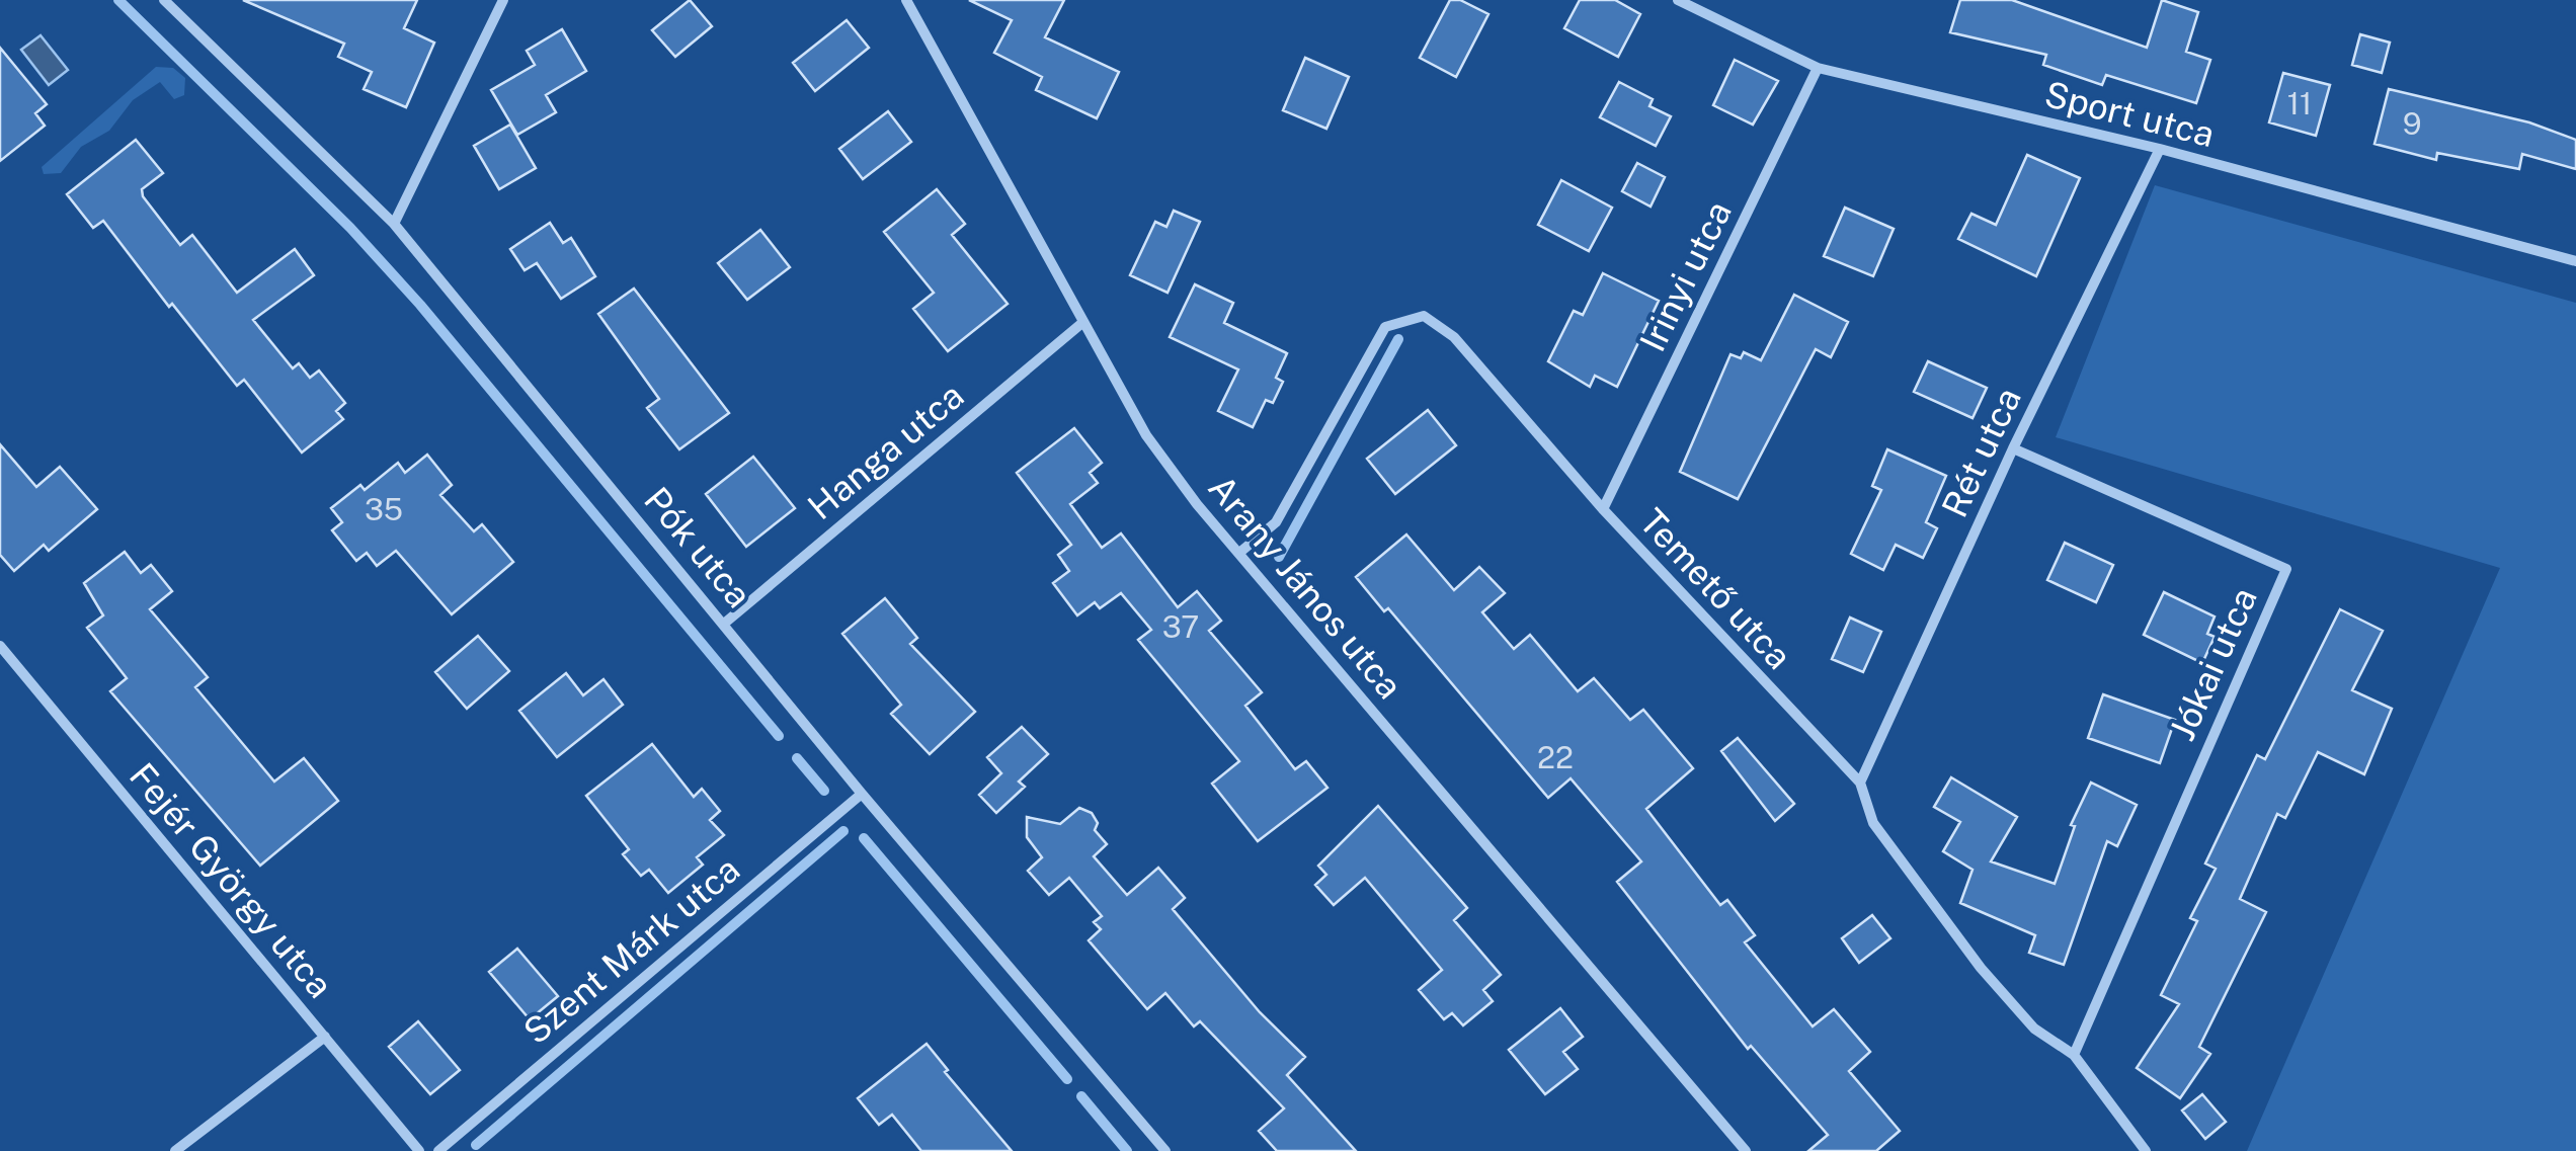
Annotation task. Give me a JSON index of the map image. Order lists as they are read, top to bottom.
{
  "streets": {
    "street": [
      "Sport utca",
      "Irinyi utca",
      "Hanga utca",
      "Rét utca",
      "Pók utca",
      "Arany János utca",
      "Temető utca",
      "Jókai utca",
      "Fejér György utca",
      "Szent Márk utca"
    ]
  },
  "crossings": [
    ["Sport utca", "Irinyi utca"],
    ["Sport utca", "Rét utca"],
    ["Irinyi utca", "Temető utca"],
    ["Hanga utca", "Pók utca"],
    ["Hanga utca", "Arany János utca"],
    ["Rét utca", "Temető utca"],
    ["Rét utca", "Jókai utca"],
    ["Pók utca", "Szent Márk utca"],
    ["Arany János utca", "Temető utca"],
    ["Temető utca", "Jókai utca"]
  ],
  "house_numbers": [
    "11",
    "9",
    "35",
    "37",
    "22"
  ]
}
